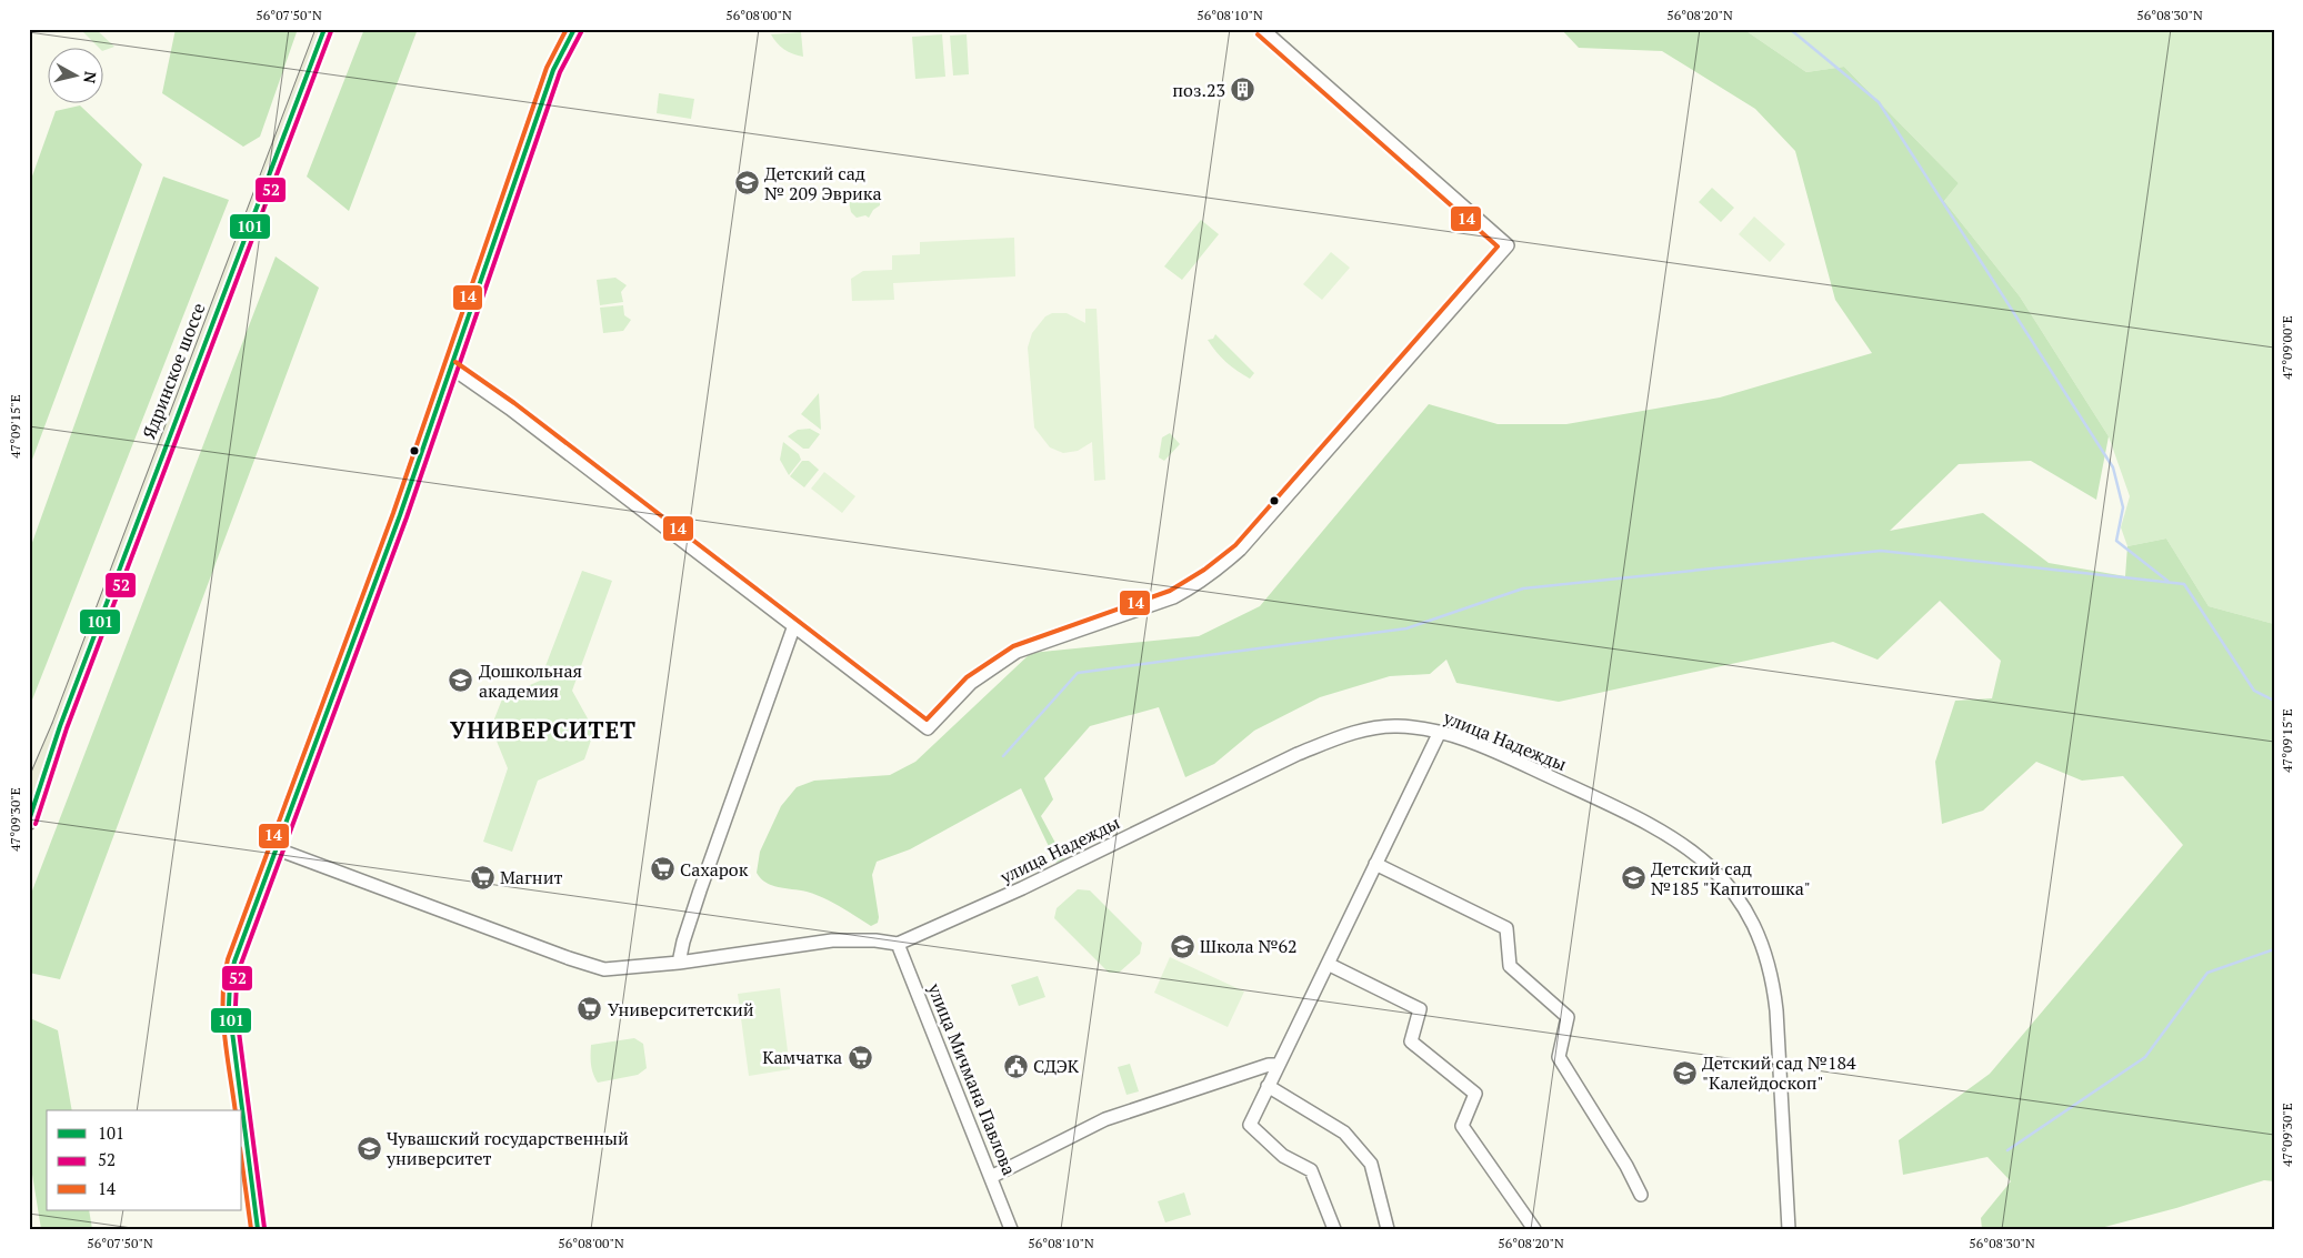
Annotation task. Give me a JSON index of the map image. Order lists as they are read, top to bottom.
{
  "streets": {
    "main road": ["Ядринское шоссе"],
    "street": ["улица Надежды", "улица Мичмана Павлова"]
  },
  "crossings": [
    ["улица Надежды", "улица Мичмана Павлова"]
  ],
  "districts": ["УНИВЕРСИТЕТ"],
  "places": {
    "building": ["поз.23"],
    "school or university": [
      "Детский сад № 209 Эврика",
      "Дошкольная академия",
      "Детский сад №185 \"Капитошка\"",
      "Школа №62",
      "Детский сад №184 \"Калейдоскоп\"",
      "Чувашский государственный университет"
    ],
    "supermarket": [
      "Сахарок",
      "Магнит",
      "Университетский",
      "Камчатка"
    ],
    "public building": ["СДЭК"]
  },
  "lines": ["transit line 101", "transit line 14", "transit line 52"],
  "legend": ["101", "52", "14"],
  "north": "right",
  "coordinates": [
    "56°07'50\"N",
    "56°08'00\"N",
    "56°08'10\"N",
    "56°08'20\"N",
    "56°08'30\"N",
    "47°09'00\"E",
    "47°09'15\"E",
    "47°09'30\"E"
  ]
}
